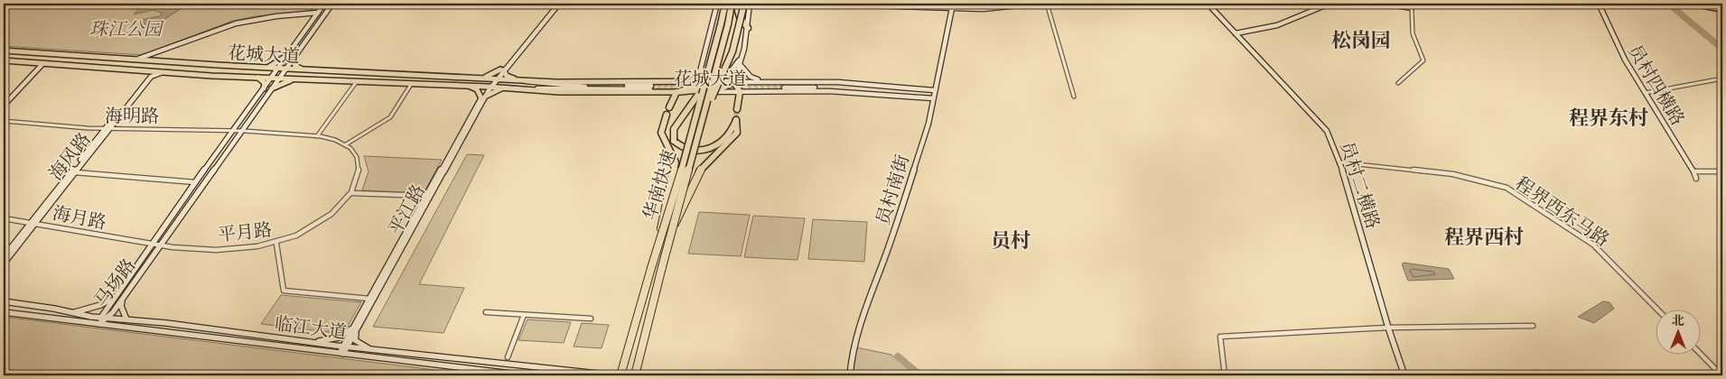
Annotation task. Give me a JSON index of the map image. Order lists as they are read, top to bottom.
{
  "streets": {
    "highway": ["华南快速"],
    "main road": ["花城大道"],
    "street": [
      "员村四横路",
      "海明路",
      "海风路",
      "员村二横路",
      "员村南街",
      "平江路",
      "程界西东马路",
      "海月路",
      "平月路",
      "马场路",
      "临江大道"
    ]
  },
  "crossings": [
    ["花城大道", "海风路"],
    ["花城大道", "员村南街"],
    ["花城大道", "平江路"],
    ["花城大道", "马场路"],
    ["海明路", "海风路"],
    ["海明路", "马场路"],
    ["海风路", "海月路"],
    ["员村二横路", "程界西东马路"],
    ["平江路", "临江大道"],
    ["海月路", "平月路"],
    ["海月路", "马场路"],
    ["平月路", "马场路"],
    ["马场路", "临江大道"]
  ],
  "districts": [
    "松岗园",
    "程界东村",
    "程界西村",
    "员村"
  ],
  "parks": ["珠江公园"],
  "north": "top"
}
